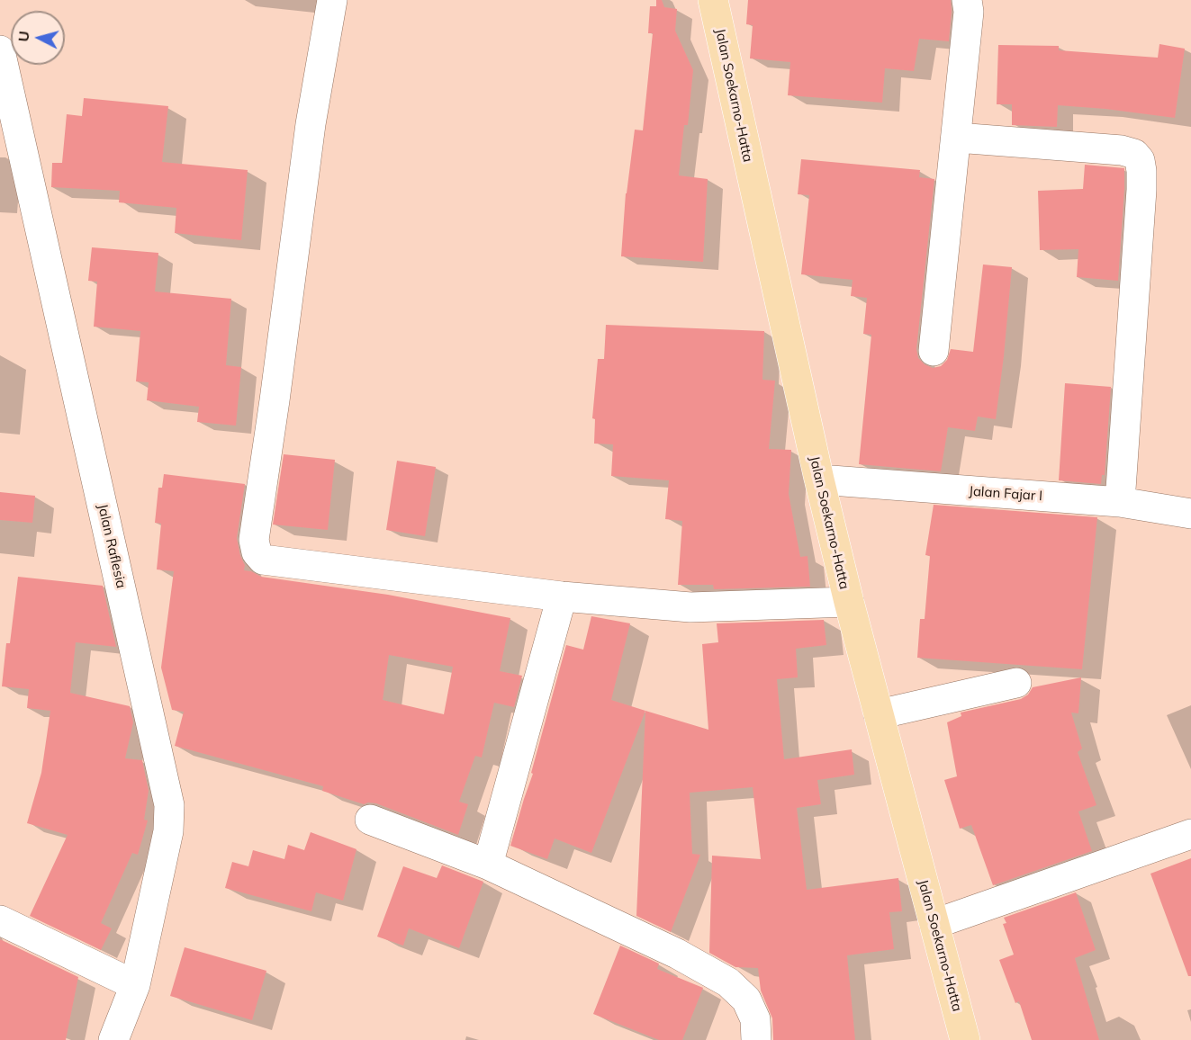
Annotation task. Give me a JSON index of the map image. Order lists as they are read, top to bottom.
{
  "streets": {
    "main road": ["Jalan Soekarno-Hatta"],
    "street": ["Jalan Fajar I", "Jalan Raflesia"]
  },
  "crossings": [
    ["Jalan Soekarno-Hatta", "Jalan Fajar I"]
  ],
  "north": "left"
}
